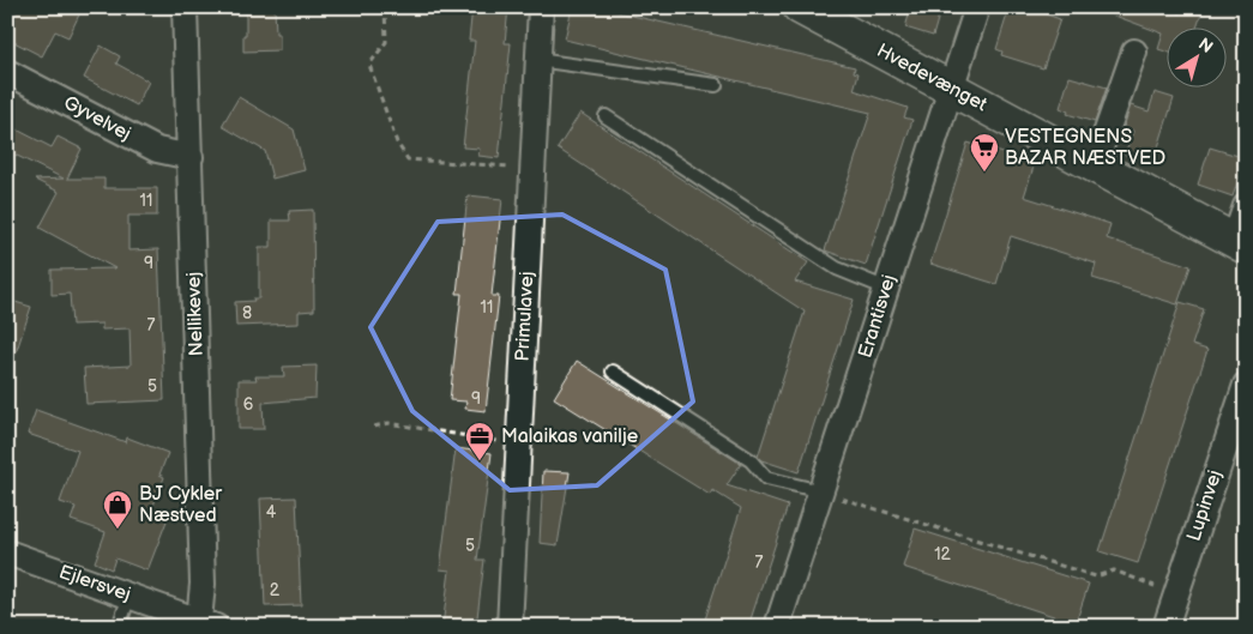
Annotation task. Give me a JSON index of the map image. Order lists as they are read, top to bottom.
{
  "streets": {
    "street": [
      "Hvedevænget",
      "Gyvelvej",
      "Nellikevej",
      "Primulavej",
      "Erantisvej",
      "Lupinvej",
      "Ejlersvej"
    ]
  },
  "crossings": [
    ["Hvedevænget", "Erantisvej"],
    ["Gyvelvej", "Nellikevej"],
    ["Nellikevej", "Ejlersvej"]
  ],
  "places": {
    "supermarket": ["VESTEGNENS BAZAR NÆSTVED"],
    "office": ["Malaikas vanilje"],
    "shop": ["BJ Cykler Næstved"]
  },
  "house_numbers": [
    "11",
    "9",
    "11",
    "8",
    "7",
    "5",
    "9",
    "6",
    "4",
    "5",
    "12",
    "7",
    "2"
  ],
  "north": "top right"
}
